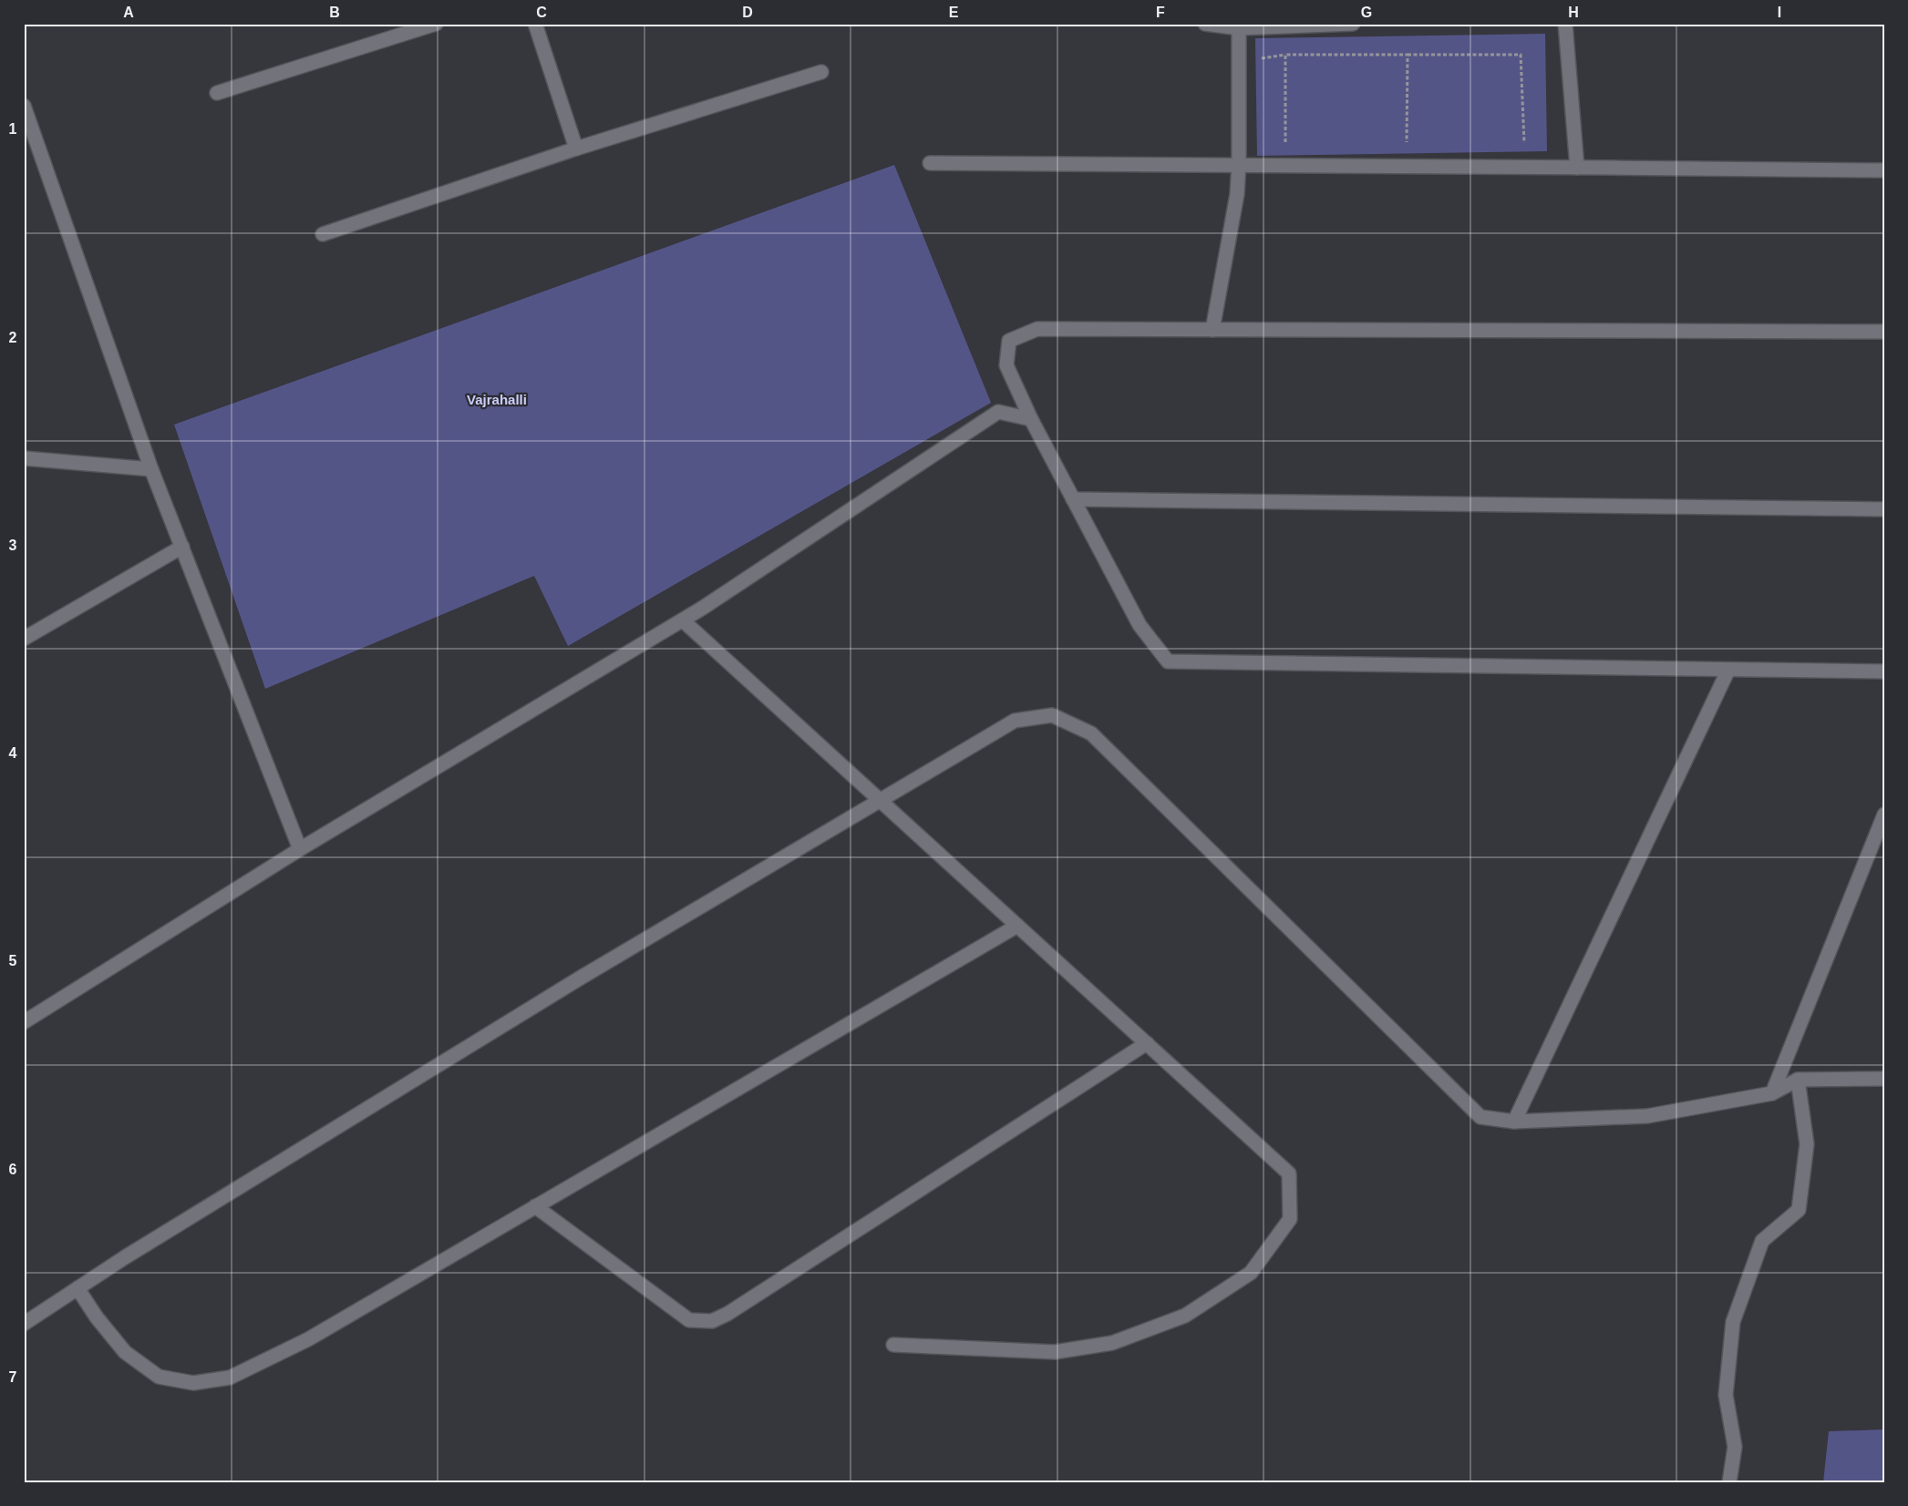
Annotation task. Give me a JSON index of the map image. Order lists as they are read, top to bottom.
{
  "districts": ["Vajrahalli"],
  "grid": {
    "columns": [
      "A",
      "B",
      "C",
      "D",
      "E",
      "F",
      "G",
      "H",
      "I"
    ],
    "rows": [
      "1",
      "2",
      "3",
      "4",
      "5",
      "6",
      "7"
    ]
  }
}
